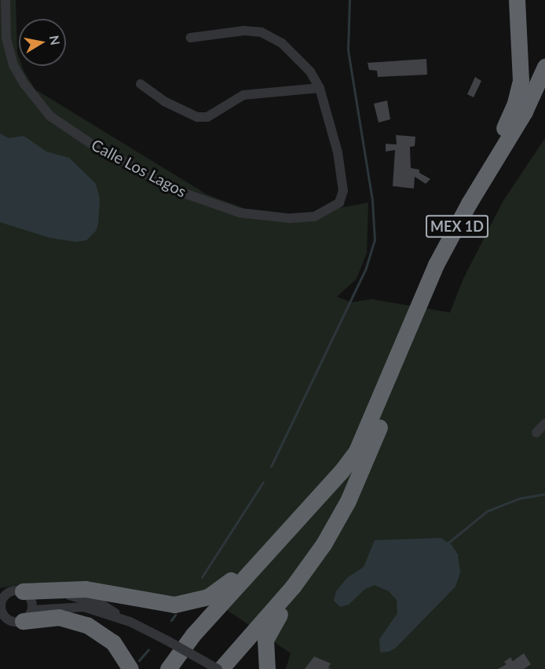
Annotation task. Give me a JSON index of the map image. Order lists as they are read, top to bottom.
{
  "streets": {
    "highway": ["MEX 1D"],
    "street": ["Calle Los Lagos"]
  },
  "north": "right"
}
